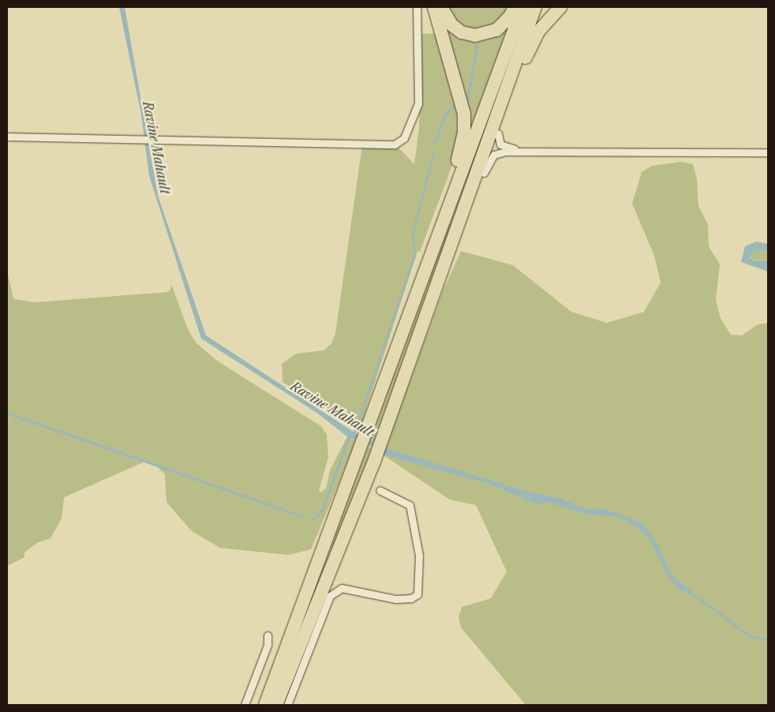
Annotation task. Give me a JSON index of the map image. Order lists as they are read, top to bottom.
{
  "water": ["Ravine Mahault"]
}
